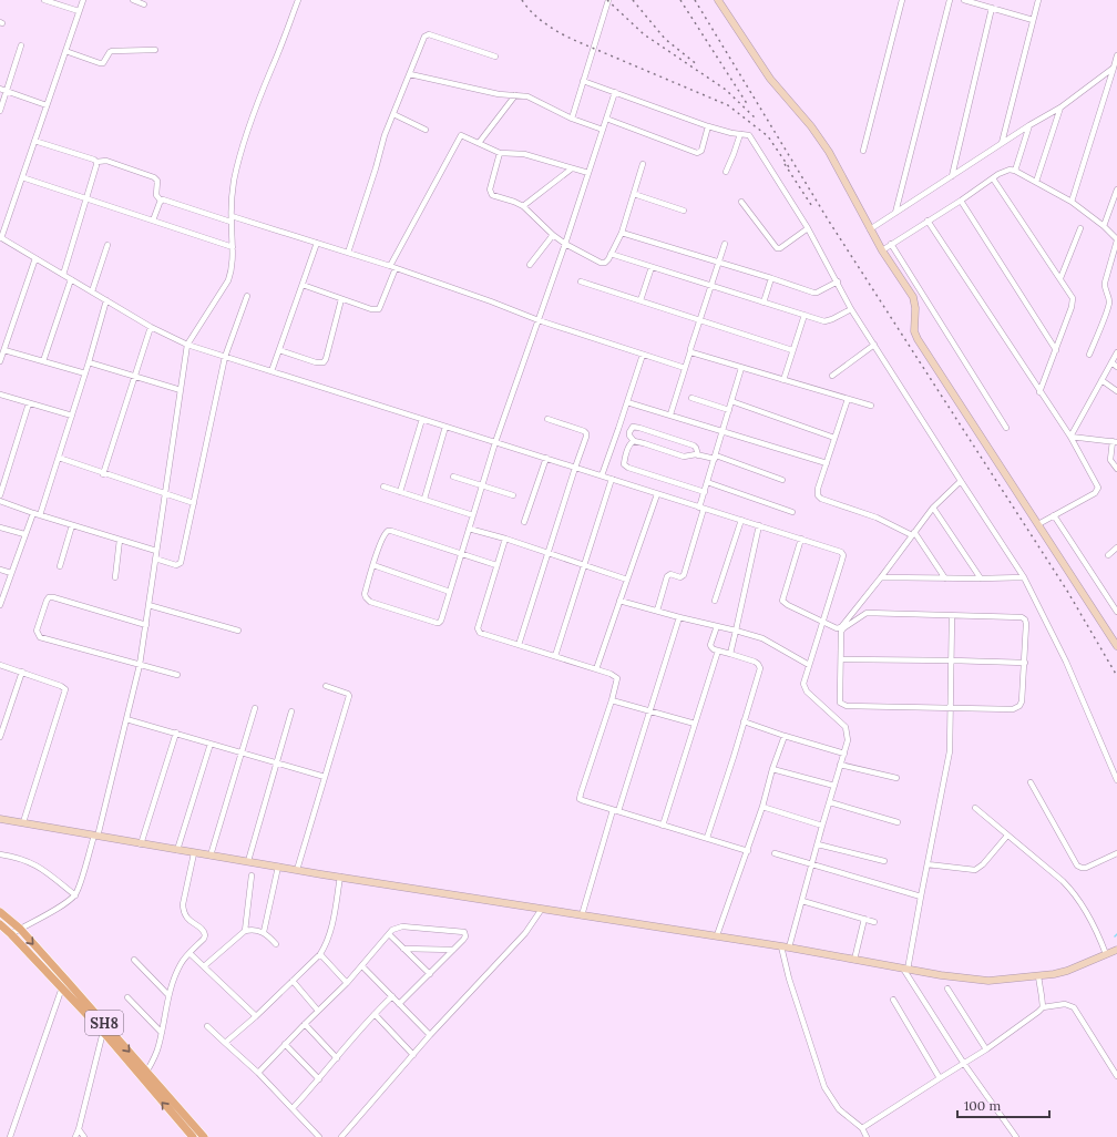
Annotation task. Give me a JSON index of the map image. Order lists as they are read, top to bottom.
{
  "streets": {
    "main road": ["SH8"]
  },
  "scale_bar": "100 m"
}
